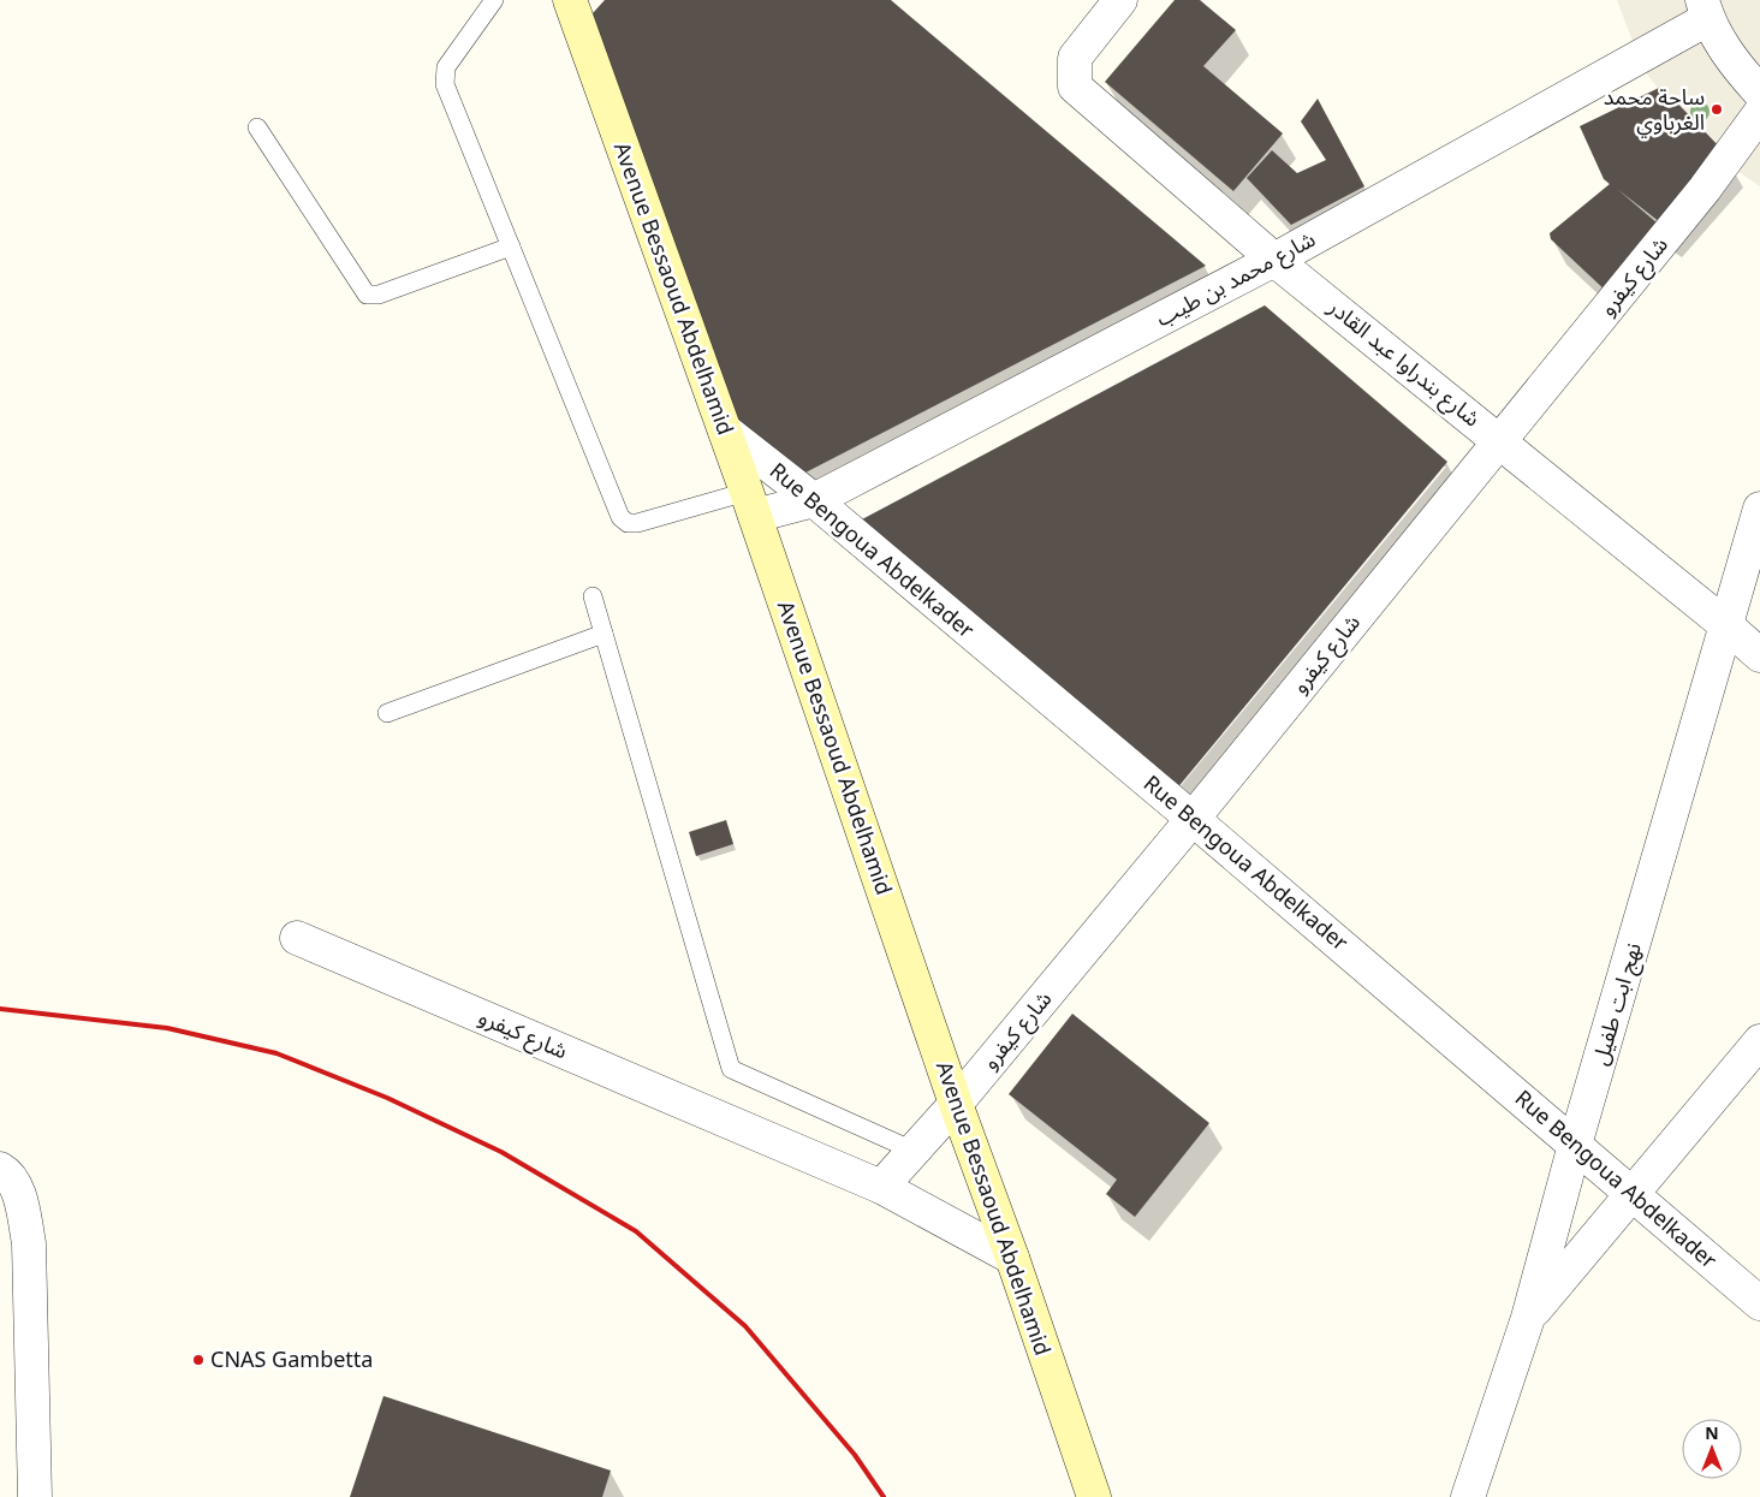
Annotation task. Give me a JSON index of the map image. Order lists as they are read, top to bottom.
{
  "streets": {
    "main road": ["Avenue Bessaoud Abdelhamid"],
    "street": [
      "شارع كيفرو",
      "شارع محمد بن طيب",
      "شارع بندراوا عبد القادر",
      "Rue Bengoua Abdelkader",
      "نهج ابت طفيل"
    ]
  },
  "crossings": [
    ["شارع كيفرو", "Avenue Bessaoud Abdelhamid"],
    ["شارع كيفرو", "شارع بندراوا عبد القادر"],
    ["شارع كيفرو", "Rue Bengoua Abdelkader"],
    ["شارع محمد بن طيب", "Avenue Bessaoud Abdelhamid"],
    ["شارع محمد بن طيب", "شارع بندراوا عبد القادر"],
    ["شارع محمد بن طيب", "Rue Bengoua Abdelkader"],
    ["Avenue Bessaoud Abdelhamid", "Rue Bengoua Abdelkader"],
    ["شارع بندراوا عبد القادر", "نهج ابت طفيل"],
    ["Rue Bengoua Abdelkader", "نهج ابت طفيل"]
  ],
  "places": ["ساحة محمد الغرباوي", "CNAS Gambetta"],
  "north": "top"
}
